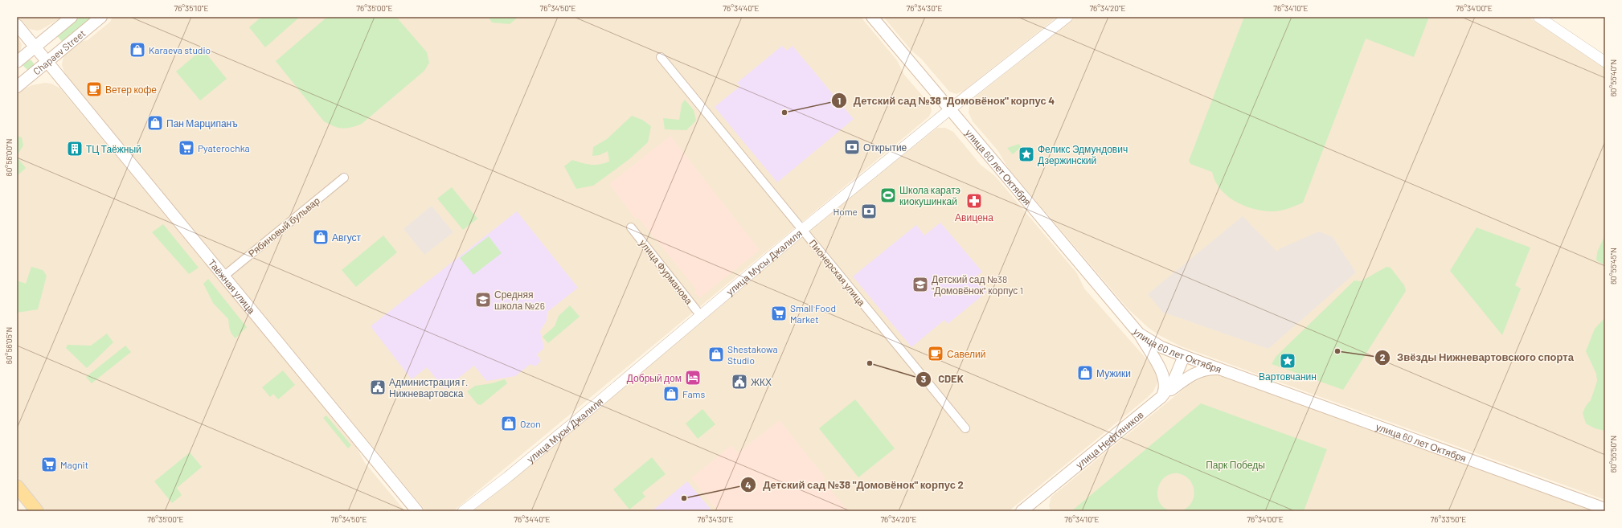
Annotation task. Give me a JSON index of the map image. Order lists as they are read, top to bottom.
{
  "streets": {
    "main road": [
      "Chapaev Street",
      "улица 60 лет Октября",
      "Таёжная улица",
      "улица Нефтяников"
    ],
    "street": [
      "Рябиновый бульвар",
      "улица Мусы Джалиля",
      "улица Фурманова",
      "Пионерская улица"
    ]
  },
  "crossings": [
    ["Chapaev Street", "Таёжная улица"],
    ["улица 60 лет Октября", "улица Мусы Джалиля"],
    ["улица 60 лет Октября", "улица Нефтяников"],
    ["Рябиновый бульвар", "Таёжная улица"],
    ["улица Мусы Джалиля", "улица Фурманова"],
    ["улица Мусы Джалиля", "Пионерская улица"]
  ],
  "parks": ["Парк Победы"],
  "places": {
    "shop": [
      "Karaeva studio",
      "Пан Марципанъ",
      "Август",
      "Shestakowa Studio",
      "Мужики",
      "Fams",
      "Ozon"
    ],
    "cafe": ["Ветер кофе", "Савелий"],
    "other": [
      "Детский сад №38 \"Домовёнок\" корпус 4",
      "Звёзды Нижневартовского спорта",
      "CDEK",
      "Детский сад №38 \"Домовёнок\" корпус 2"
    ],
    "bank": ["Открытие", "Home"],
    "supermarket": ["Pyaterochka", "Small Food Market", "Magnit"],
    "building": ["ТЦ Таёжный"],
    "place": ["Феликс Эдмундович Дзержинский", "Вартовчанин"],
    "sports": ["Школа каратэ киокушинкай"],
    "pharmacy": ["Авицена"],
    "school or university": ["Детский сад №38 \"Домовёнок\" корпус 1", "Средняя школа №26"],
    "hotel": ["Добрый дом"],
    "public building": ["ЖКХ", "Администрация г. Нижневартовска"]
  },
  "coordinates": [
    "76°35'10\"E",
    "76°35'00\"E",
    "76°34'50\"E",
    "76°34'40\"E",
    "76°34'30\"E",
    "76°34'20\"E",
    "76°34'10\"E",
    "76°34'00\"E",
    "60°55'40\"N",
    "60°56'00\"N",
    "60°55'45\"N",
    "60°56'05\"N",
    "60°55'50\"N",
    "76°33'50\"E"
  ]
}
